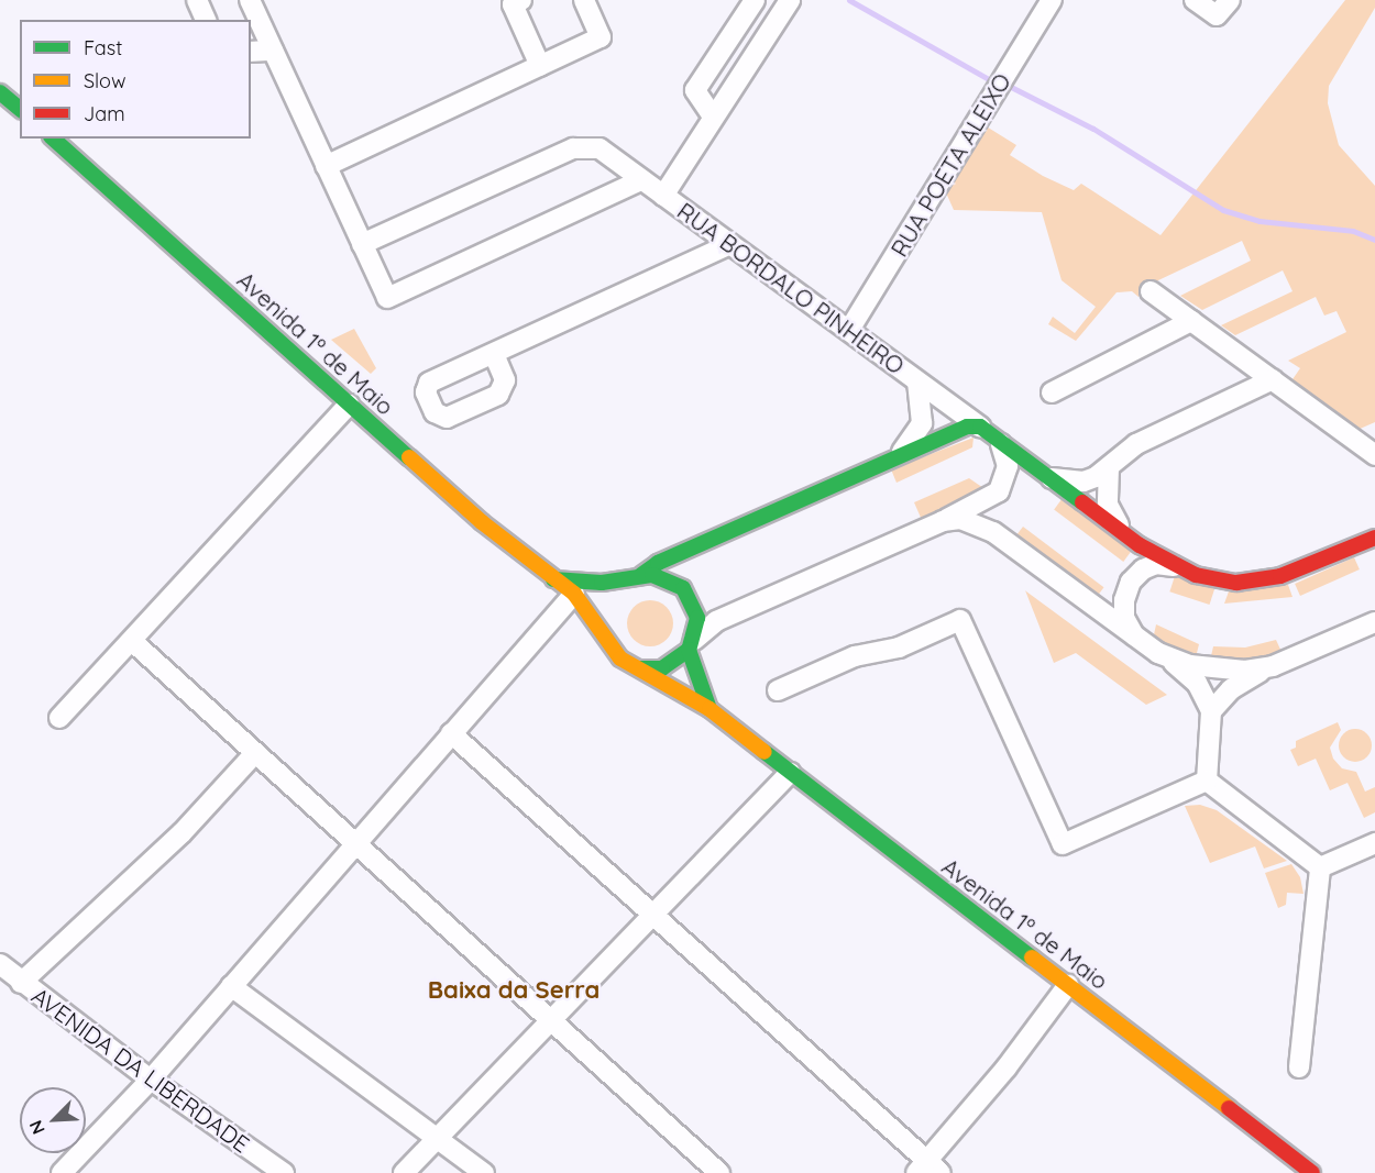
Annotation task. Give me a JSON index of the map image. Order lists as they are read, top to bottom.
{
  "streets": {
    "main road": ["Avenida 1º de Maio"],
    "street": ["RUA POETA ALEIXO", "RUA BORDALO PINHEIRO", "AVENIDA DA LIBERDADE"]
  },
  "crossings": [
    ["RUA POETA ALEIXO", "RUA BORDALO PINHEIRO"]
  ],
  "districts": ["Baixa da Serra"],
  "legend": ["Fast", "Slow", "Jam"],
  "north": "bottom left"
}
